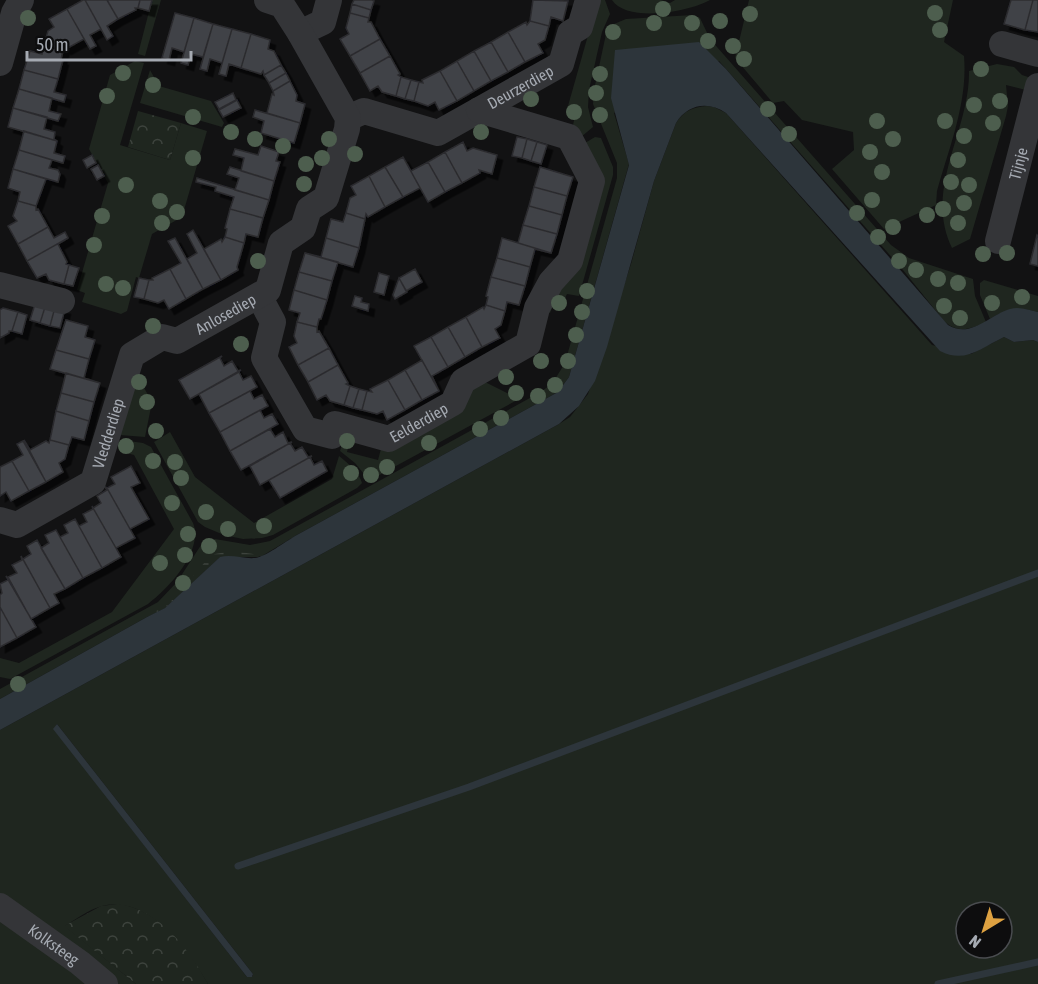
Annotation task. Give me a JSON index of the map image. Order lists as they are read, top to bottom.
{
  "streets": {
    "street": [
      "Deurzerdiep",
      "Tijnje",
      "Anlosediep",
      "Eelderdiep",
      "Vledderdiep",
      "Kolksteeg"
    ]
  },
  "crossings": [
    ["Deurzerdiep", "Eelderdiep"],
    ["Anlosediep", "Eelderdiep"],
    ["Anlosediep", "Vledderdiep"]
  ],
  "scale_bar": "50 m",
  "north": "bottom left"
}
